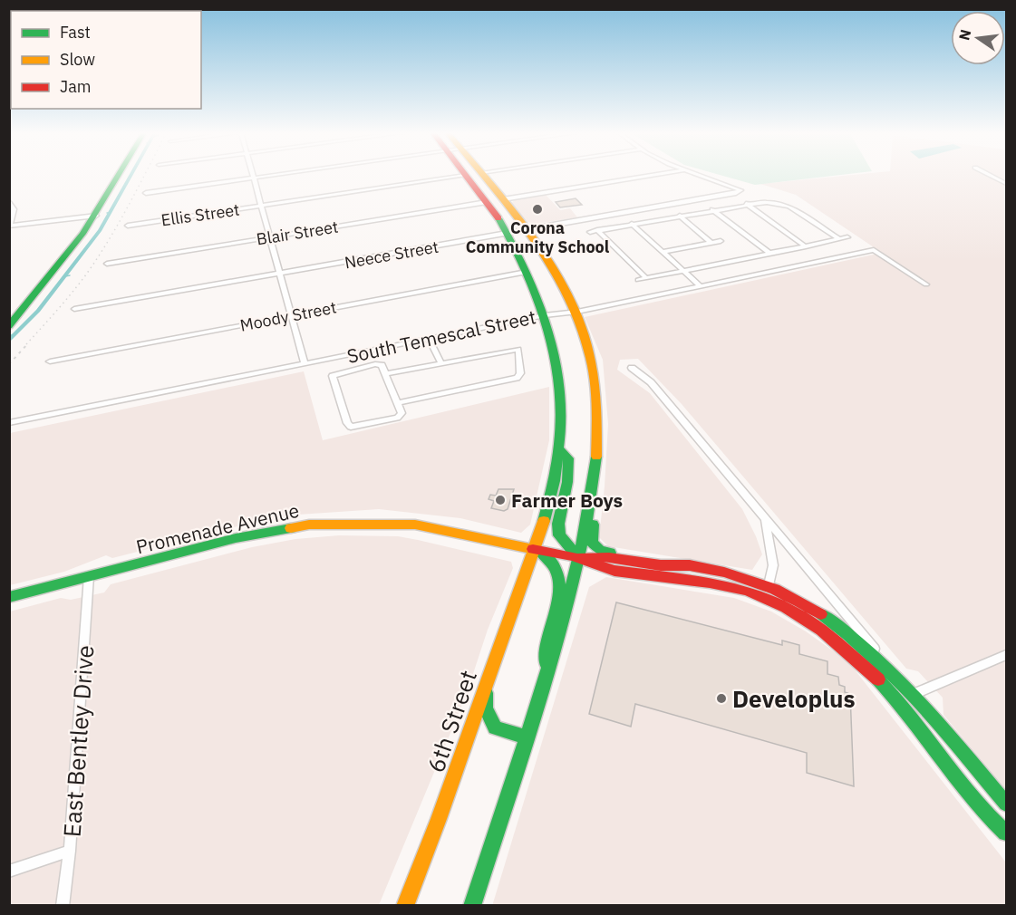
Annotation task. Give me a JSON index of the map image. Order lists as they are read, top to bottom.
{
  "streets": {
    "main road": ["Promenade Avenue", "6th Street"],
    "street": [
      "Ellis Street",
      "Blair Street",
      "Neece Street",
      "Moody Street",
      "South Temescal Street",
      "East Bentley Drive"
    ]
  },
  "crossings": [
    ["Blair Street", "6th Street"],
    ["Neece Street", "6th Street"],
    ["Moody Street", "6th Street"],
    ["South Temescal Street", "6th Street"],
    ["Promenade Avenue", "6th Street"],
    ["Promenade Avenue", "East Bentley Drive"]
  ],
  "places": ["Corona Community School", "Farmer Boys", "Developlus"],
  "legend": ["Fast", "Slow", "Jam"],
  "north": "left"
}
